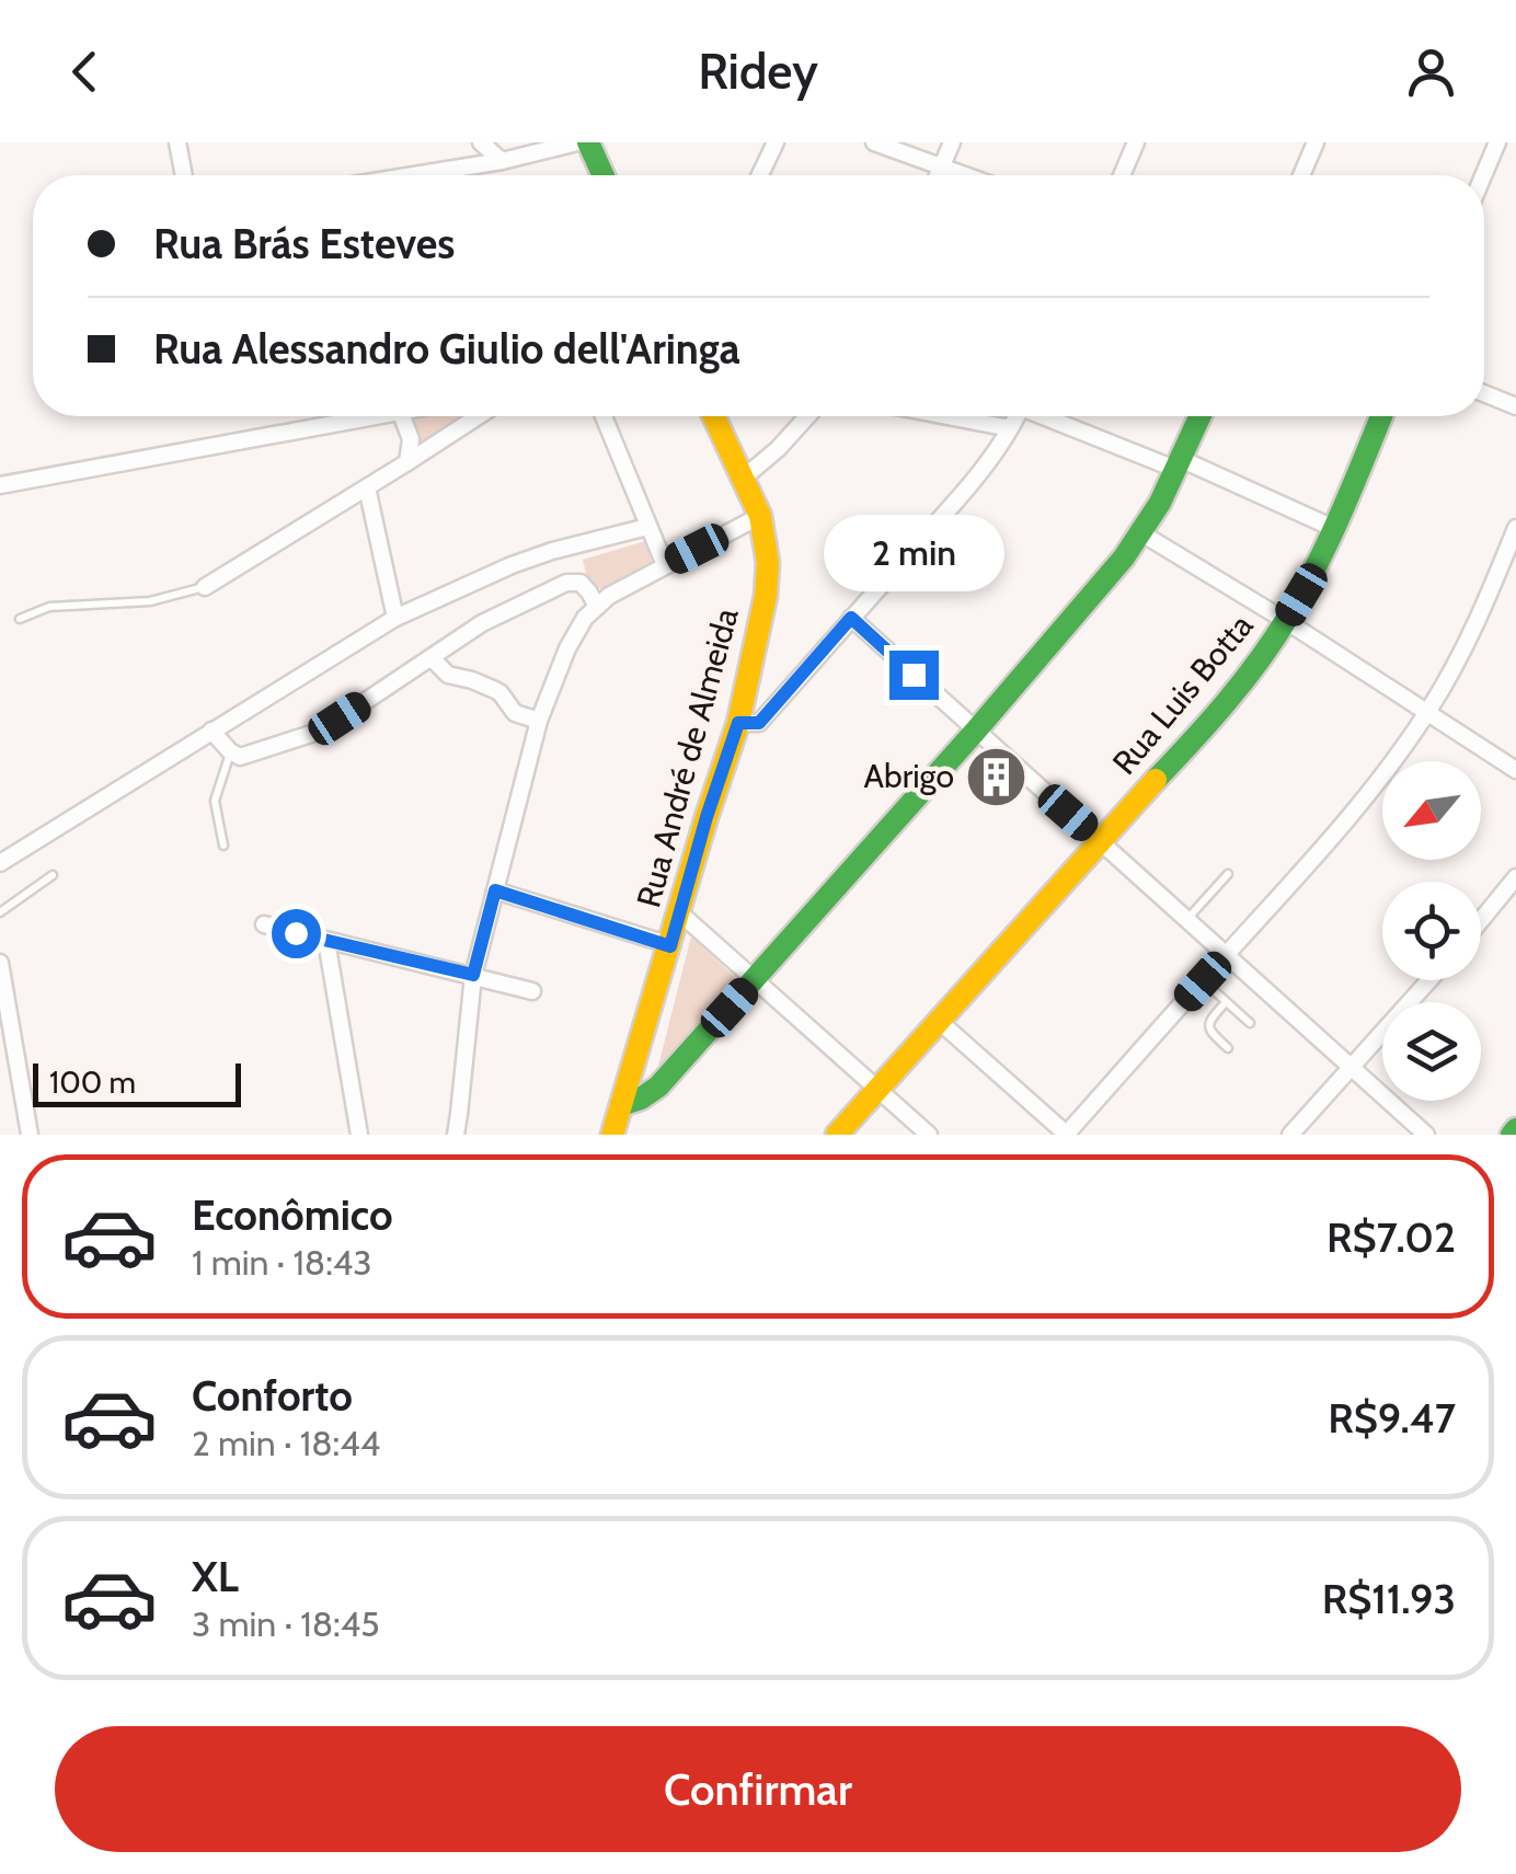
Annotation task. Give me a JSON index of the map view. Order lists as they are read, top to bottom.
{
  "streets": {
    "street": ["Rua Luis Botta", "Rua André de Almeida"]
  },
  "places": {
    "building": ["Abrigo"]
  },
  "scale_bar": "100 m",
  "north": "bottom left",
  "page": {
    "header": "Ridey",
    "banner": ["Rua Brás Esteves", "Rua Alessandro Giulio dell'Aringa"],
    "bubble": "2 min",
    "scale": "100 m",
    "list": [
      {
        "name": "Econômico",
        "note": "1 min · 18:43",
        "value": "R$7.02"
      },
      {
        "name": "Conforto",
        "note": "2 min · 18:44",
        "value": "R$9.47"
      },
      {
        "name": "XL",
        "note": "3 min · 18:45",
        "value": "R$11.93"
      }
    ],
    "buttons": "Confirmar"
  }
}
